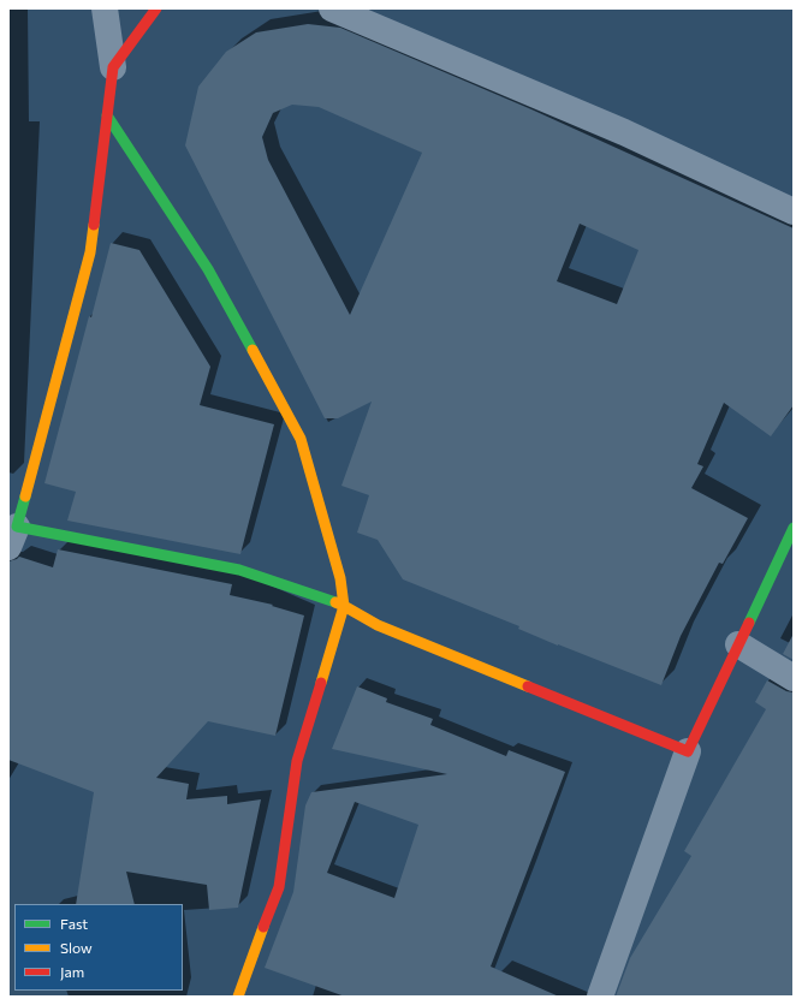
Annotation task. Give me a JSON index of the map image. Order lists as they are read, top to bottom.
{
  "legend": ["Fast", "Slow", "Jam"]
}
